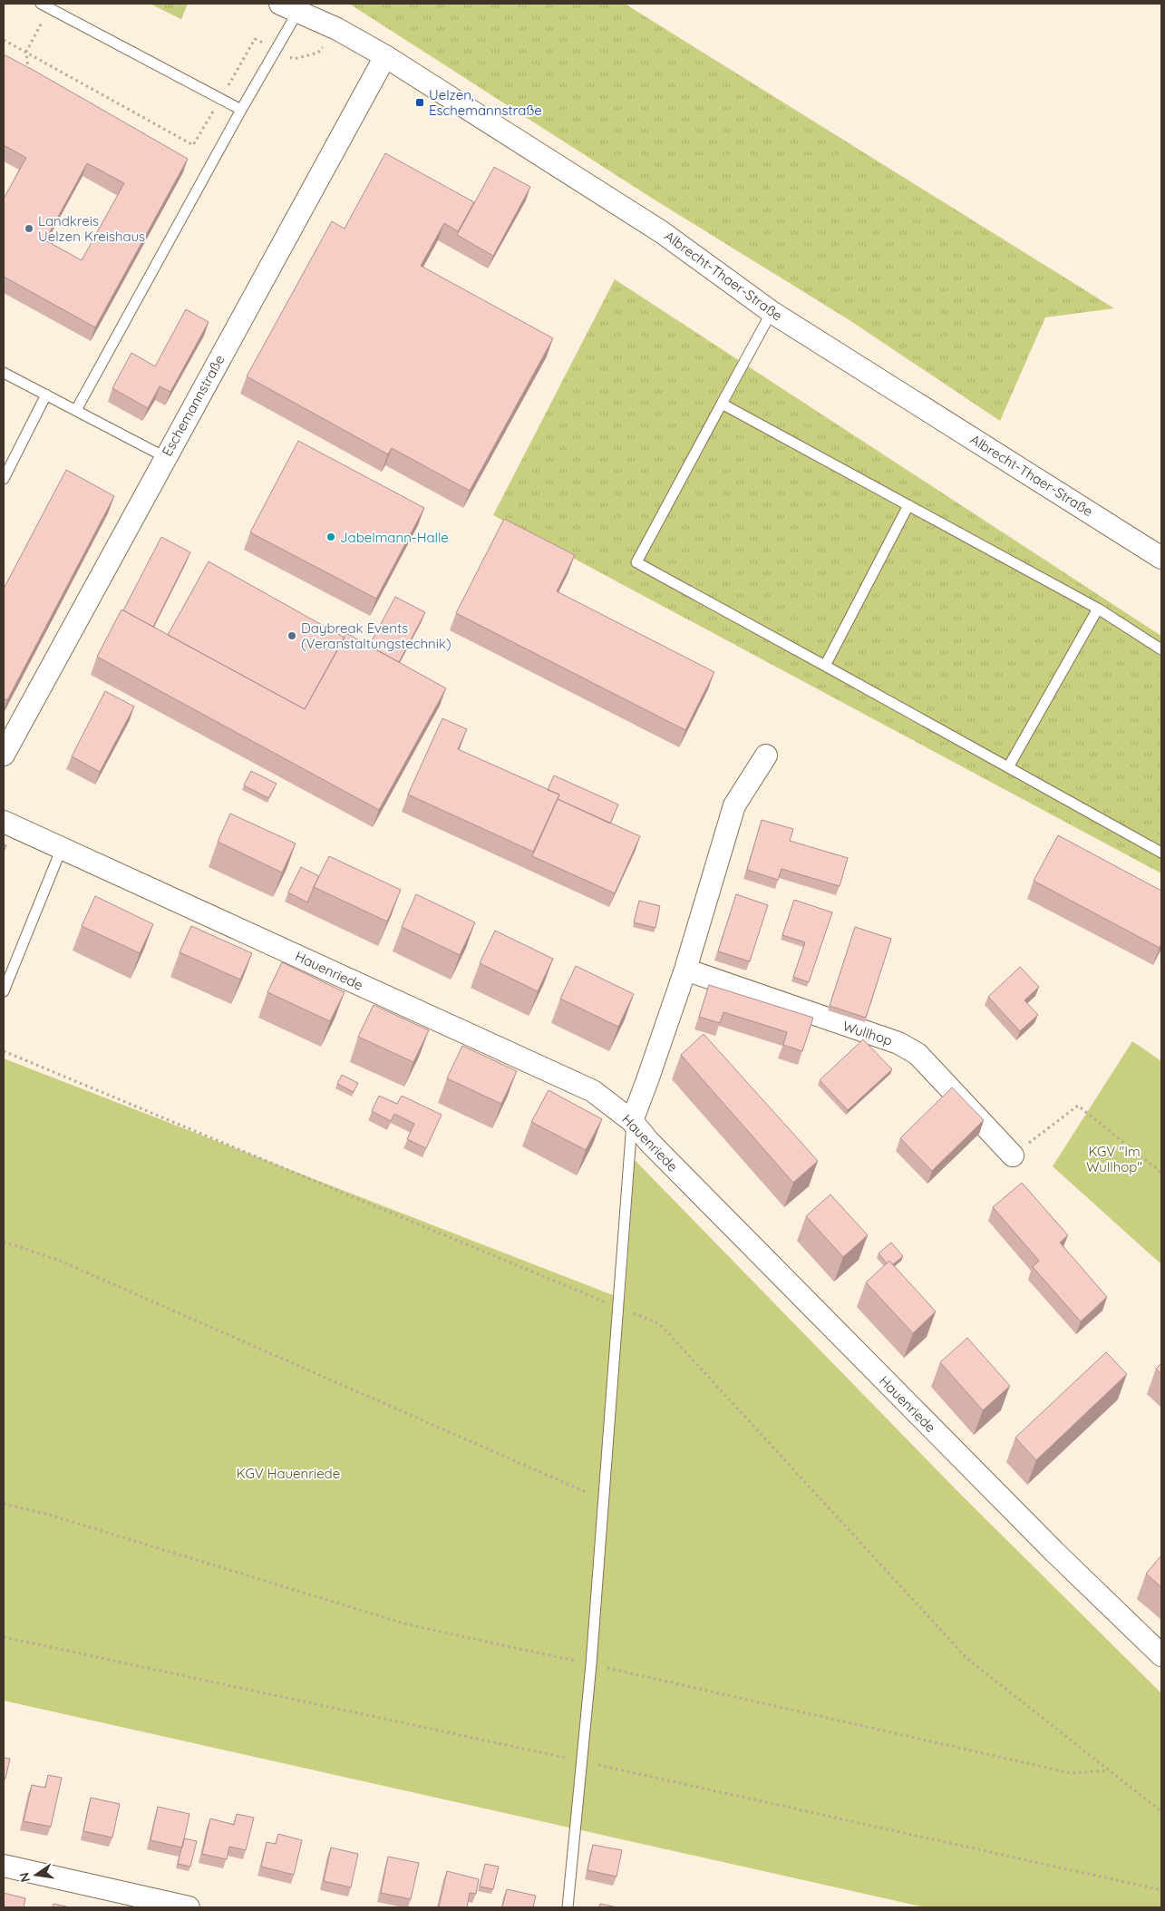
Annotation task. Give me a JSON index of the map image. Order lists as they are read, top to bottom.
{
  "streets": {
    "street": [
      "Albrecht-Thaer-Straße",
      "Eschemannstraße",
      "Hauenriede",
      "Wullhop"
    ]
  },
  "crossings": [
    ["Albrecht-Thaer-Straße", "Eschemannstraße"]
  ],
  "parks": ["KGV \"Im Wullhop\"", "KGV Hauenriede"],
  "places": {
    "transit": ["Uelzen, Eschemannstraße"],
    "other": ["Landkreis Uelzen Kreishaus", "Jabelmann-Halle", "Daybreak Events (Veranstaltungstechnik)"]
  },
  "north": "left"
}
